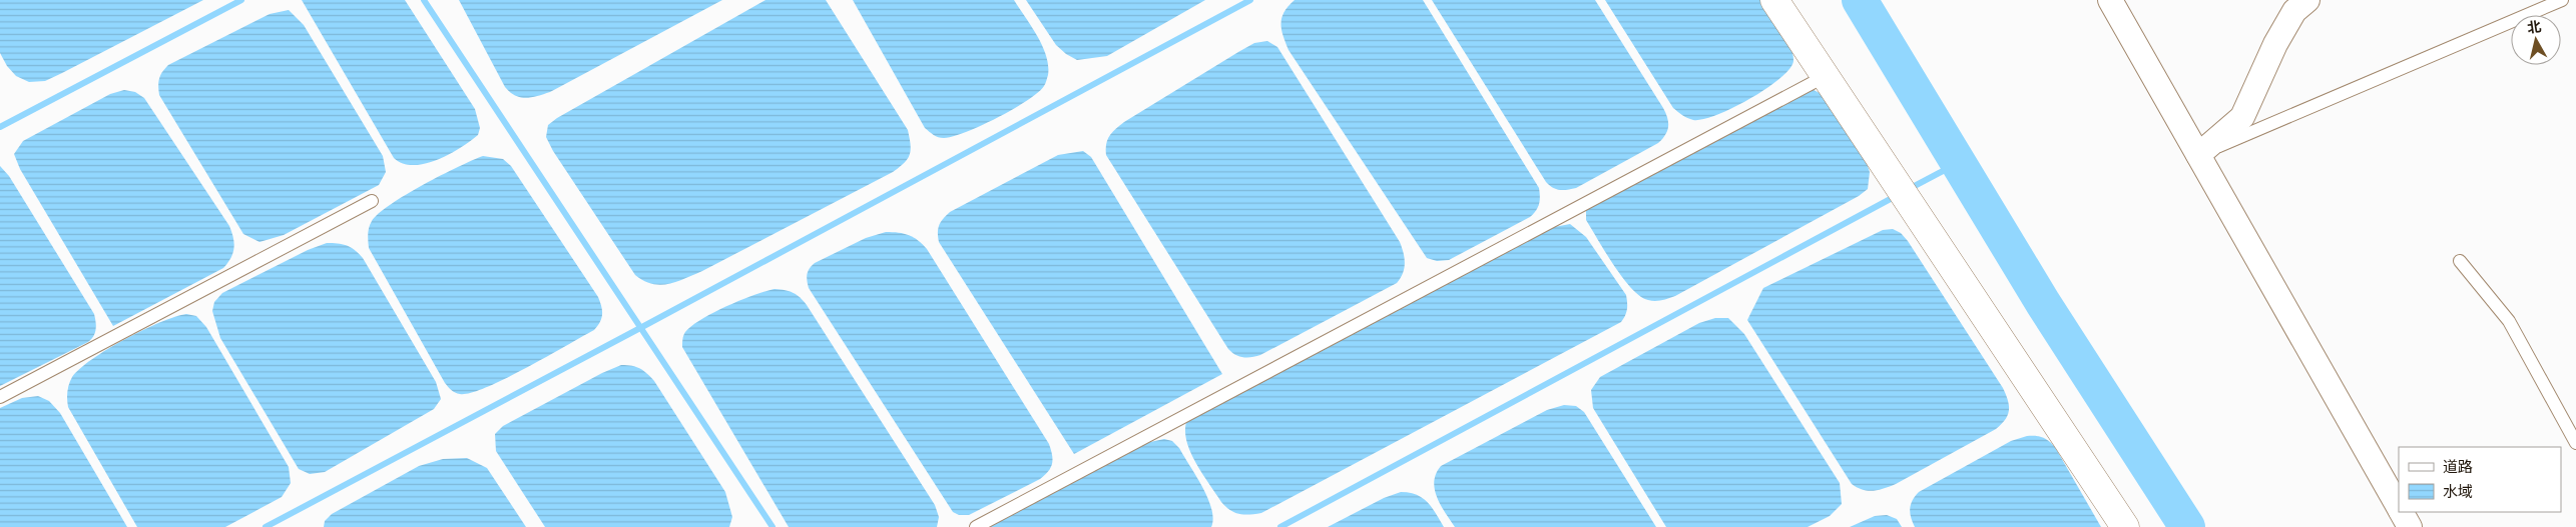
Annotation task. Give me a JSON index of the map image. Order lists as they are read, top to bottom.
{
  "legend": ["道路", "水域"],
  "north": "top"
}
